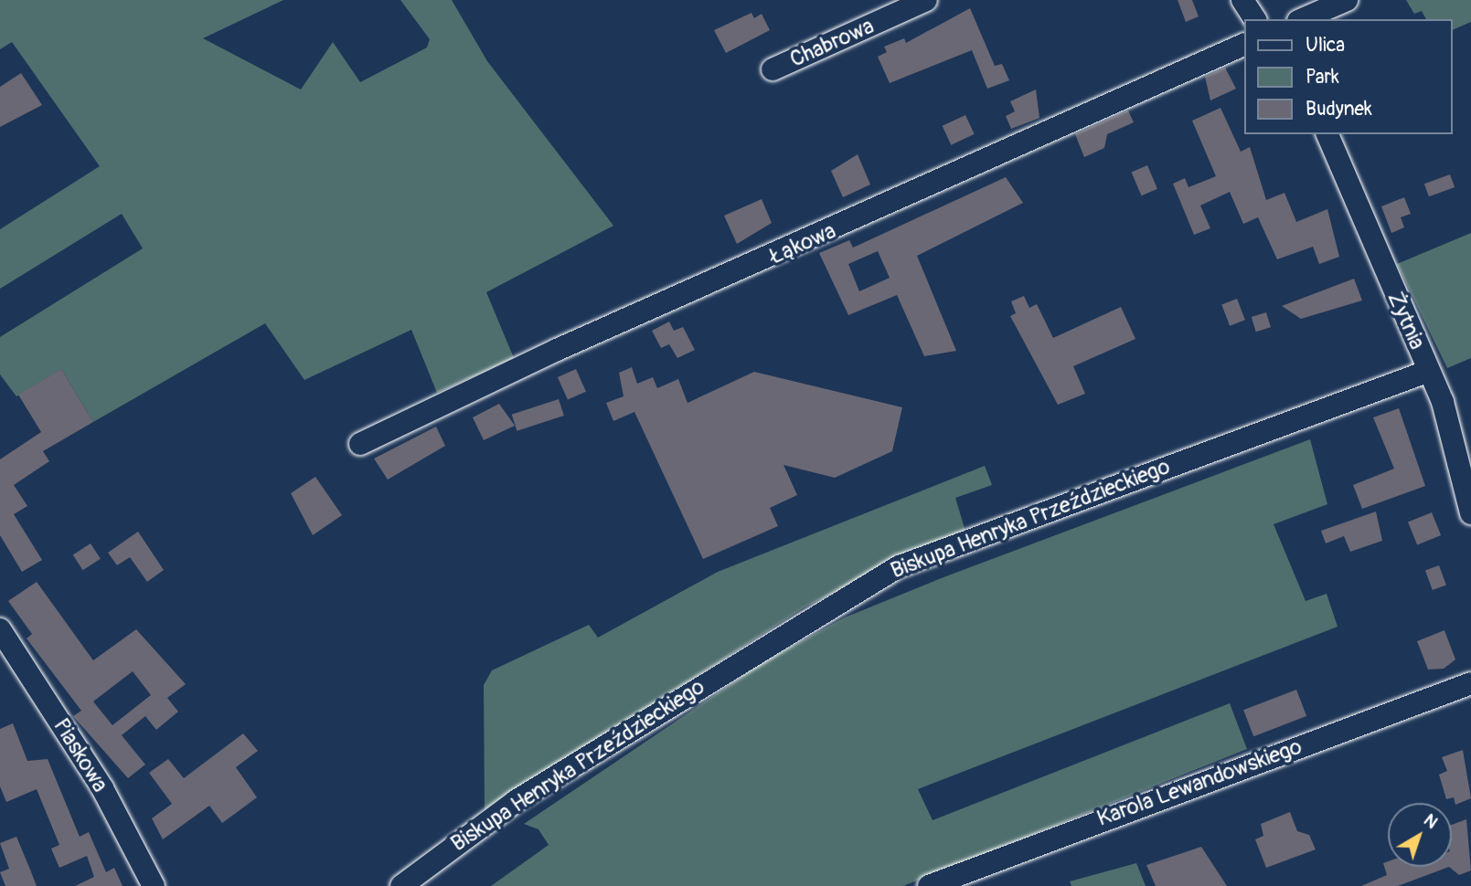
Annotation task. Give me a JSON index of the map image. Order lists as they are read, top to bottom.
{
  "streets": {
    "street": [
      "Chabrowa",
      "Łąkowa",
      "Żytnia",
      "Biskupa Henryka Przeździeckiego",
      "Piaskowa",
      "Karola Lewandowskiego"
    ]
  },
  "crossings": [
    ["Żytnia", "Biskupa Henryka Przeździeckiego"]
  ],
  "legend": ["Ulica", "Park", "Budynek"],
  "north": "top right"
}
